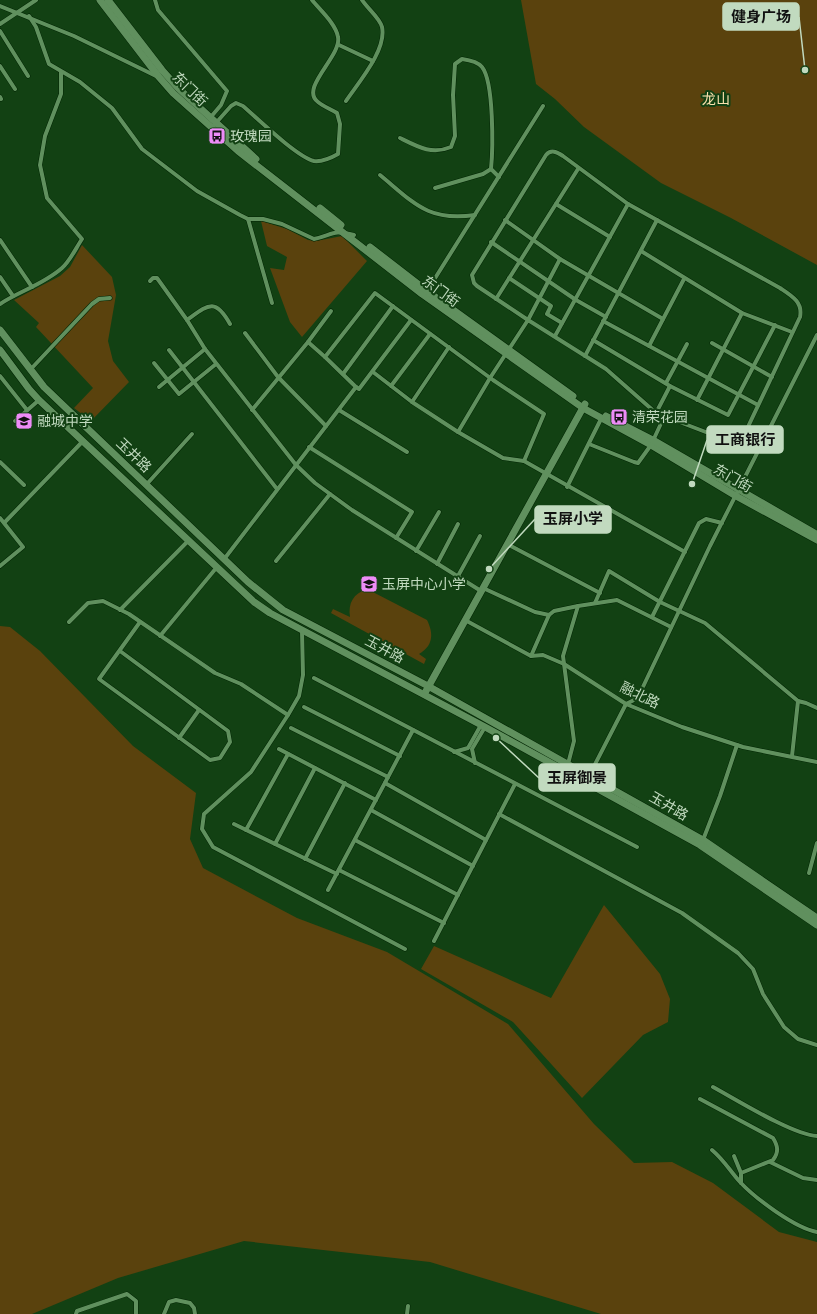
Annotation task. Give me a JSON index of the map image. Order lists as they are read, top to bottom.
{
  "streets": {
    "street": ["东门街", "玉井路", "融北路"]
  },
  "parks": ["龙山"],
  "places": {
    "other": [
      "健身广场",
      "工商银行",
      "玉屏小学",
      "玉屏御景"
    ],
    "bus stop": ["玫瑰园", "清荣花园"],
    "school or university": ["融城中学", "玉屏中心小学"]
  }
}
